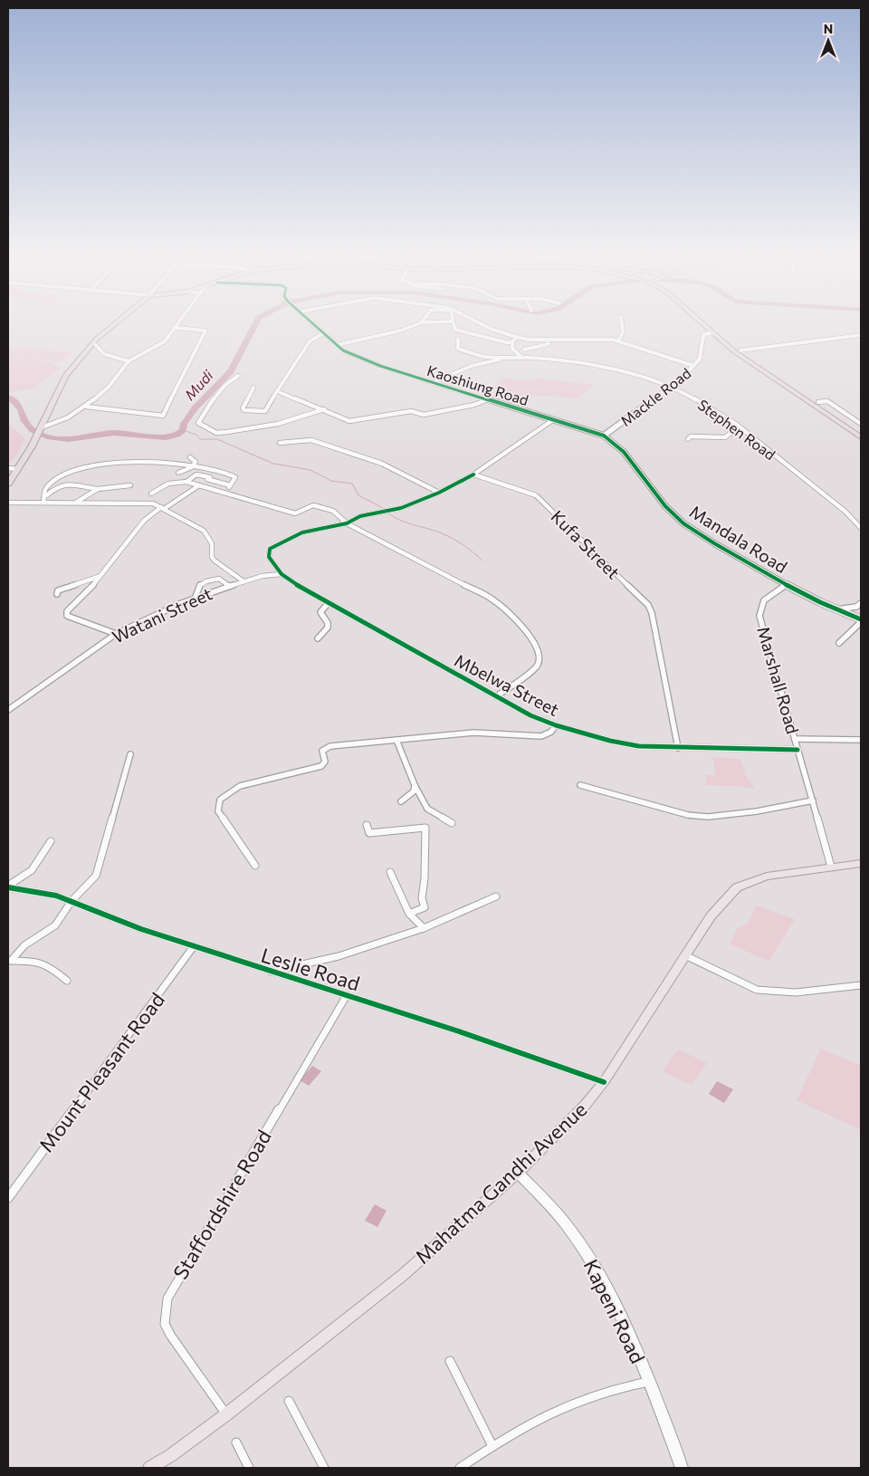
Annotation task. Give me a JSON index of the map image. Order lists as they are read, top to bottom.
{
  "streets": {
    "main road": ["Mahatma Gandhi Avenue", "Kapeni Road"],
    "street": [
      "Kaoshiung Road",
      "Mackle Road",
      "Stephen Road",
      "Mandala Road",
      "Kufa Street",
      "Watani Street",
      "Marshall Road",
      "Mbelwa Street",
      "Leslie Road",
      "Mount Pleasant Road",
      "Staffordshire Road"
    ]
  },
  "crossings": [
    ["Kaoshiung Road", "Mackle Road"],
    ["Kaoshiung Road", "Mandala Road"],
    ["Mackle Road", "Stephen Road"],
    ["Mackle Road", "Mandala Road"],
    ["Mandala Road", "Marshall Road"],
    ["Kufa Street", "Mbelwa Street"],
    ["Watani Street", "Mbelwa Street"],
    ["Marshall Road", "Mbelwa Street"],
    ["Marshall Road", "Mahatma Gandhi Avenue"],
    ["Leslie Road", "Mount Pleasant Road"],
    ["Leslie Road", "Mahatma Gandhi Avenue"],
    ["Leslie Road", "Staffordshire Road"],
    ["Mahatma Gandhi Avenue", "Staffordshire Road"],
    ["Mahatma Gandhi Avenue", "Kapeni Road"]
  ],
  "water": ["Mudi"],
  "north": "top"
}
